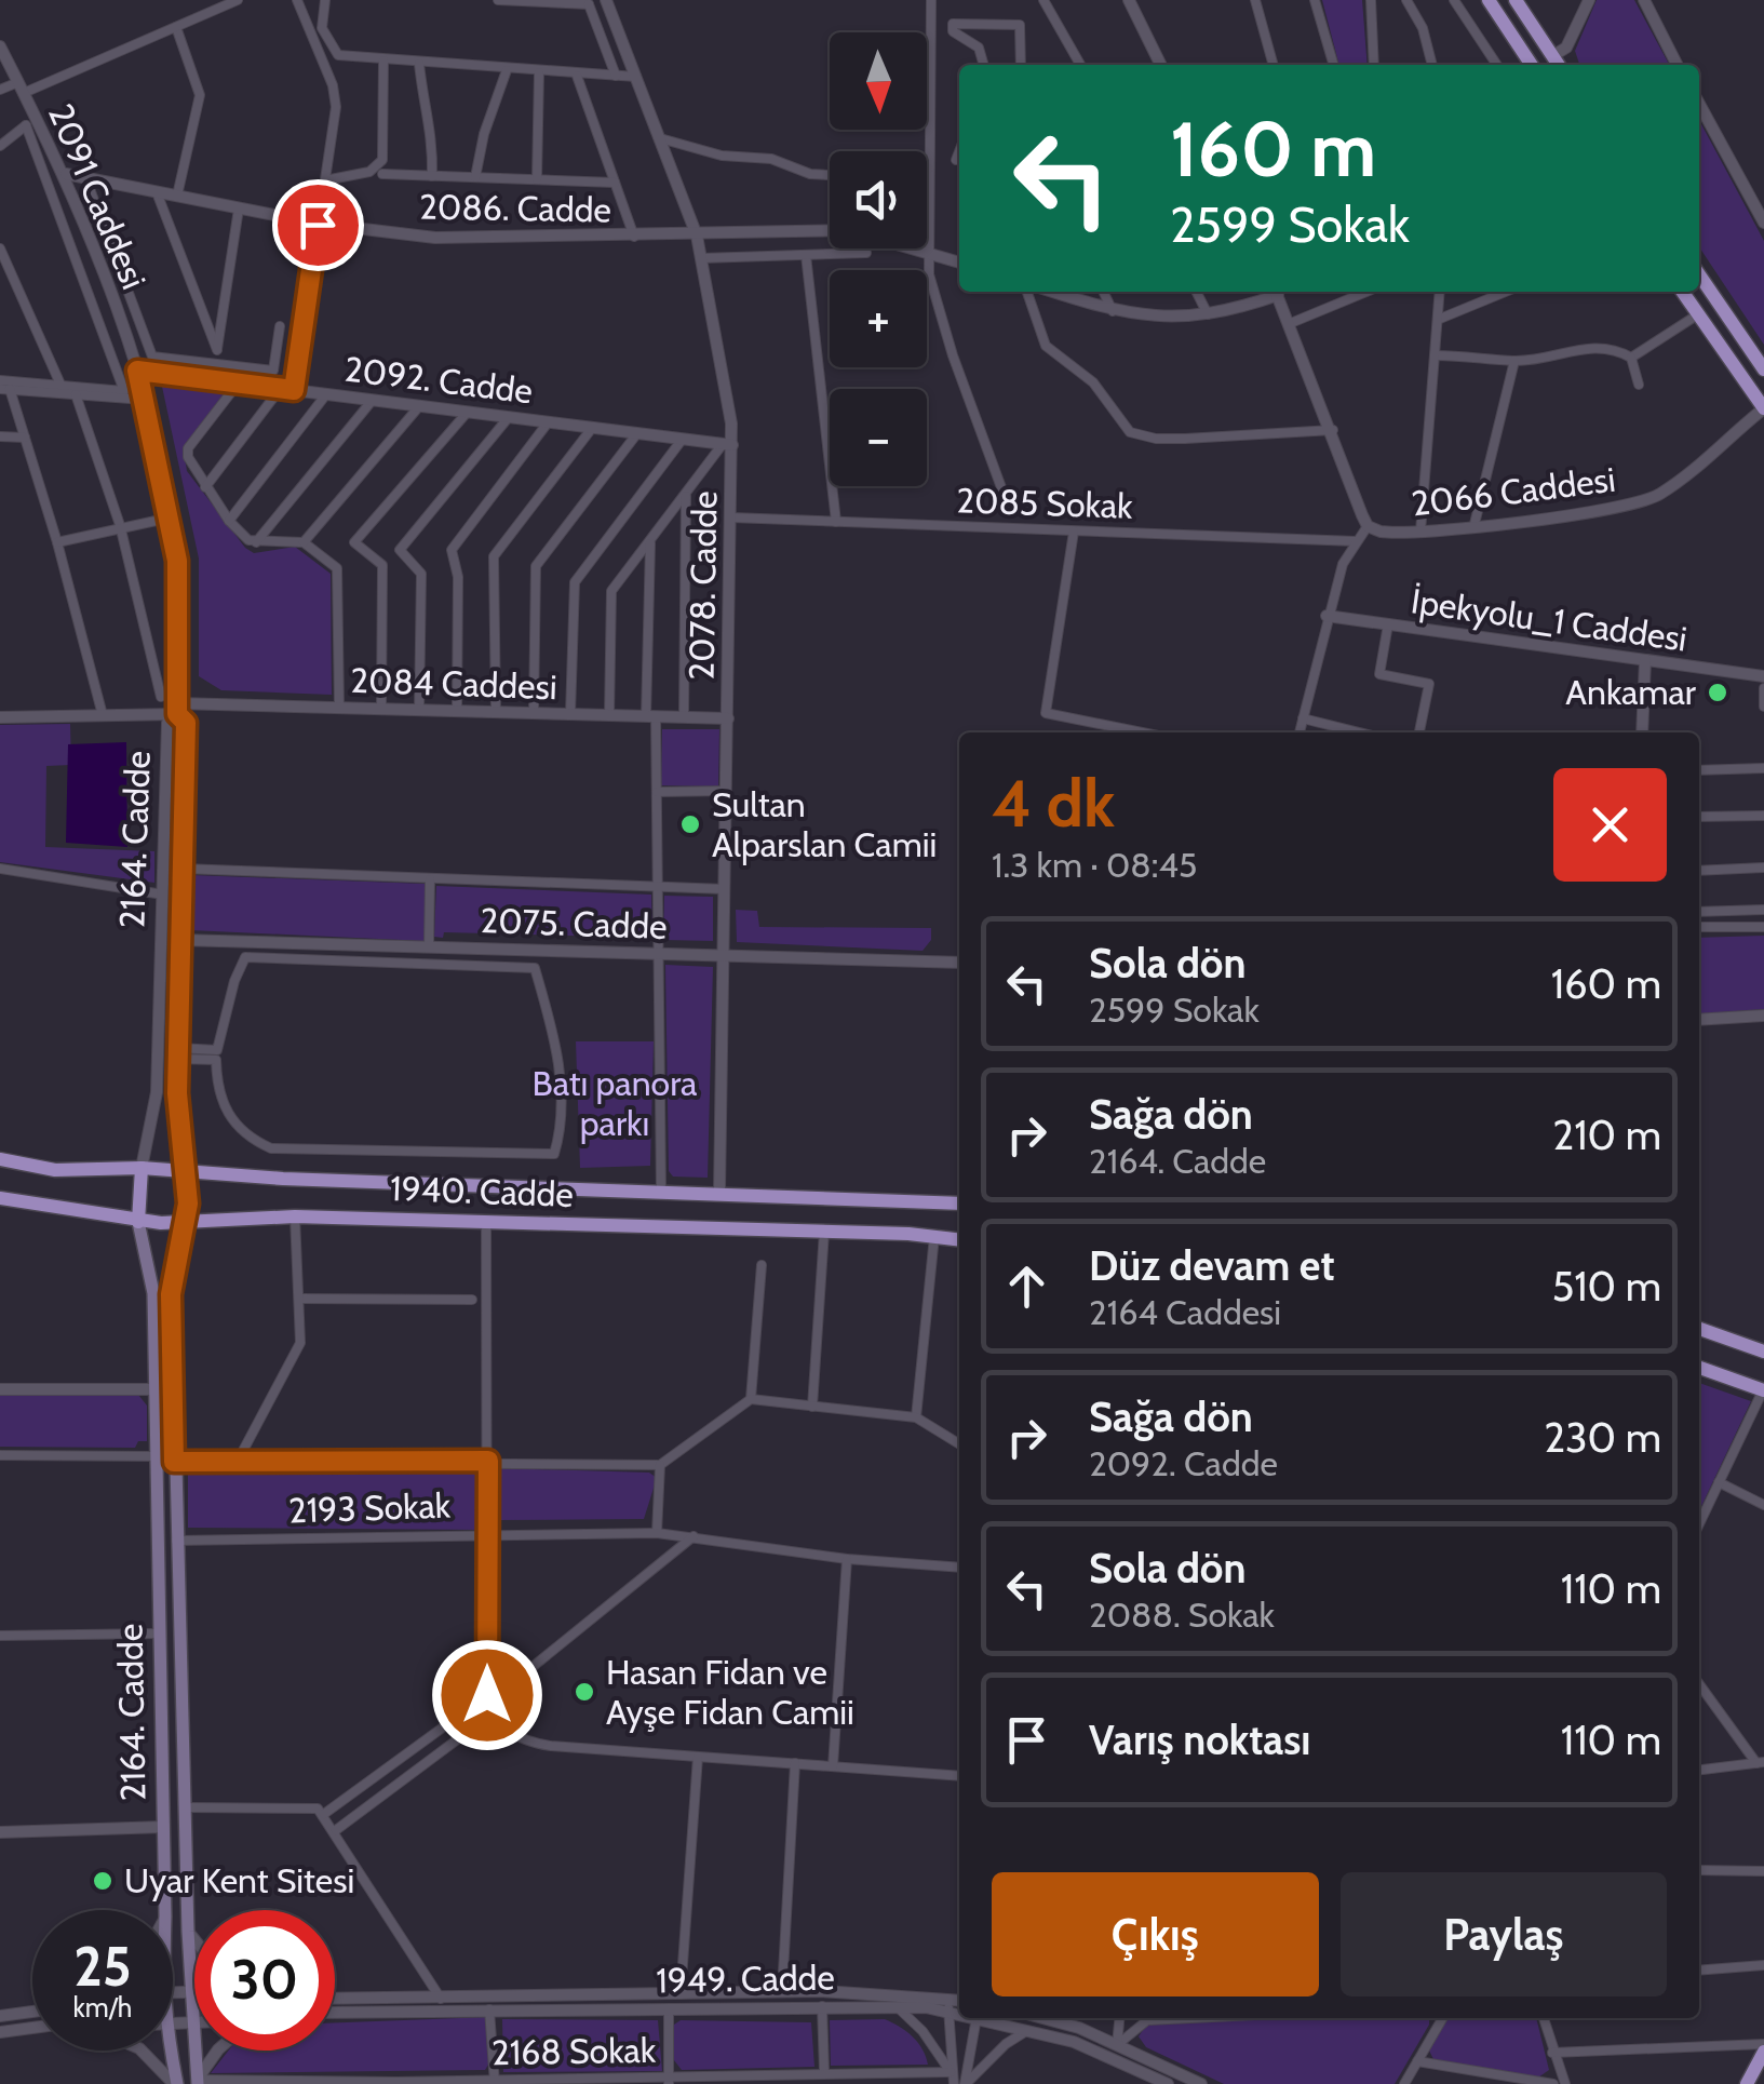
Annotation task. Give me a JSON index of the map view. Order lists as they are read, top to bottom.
{
  "streets": {
    "main road": ["2164. Cadde", "1940. Cadde"],
    "street": [
      "2091 Caddesi",
      "2086. Cadde",
      "2092. Cadde",
      "2066 Caddesi",
      "2085 Sokak",
      "2078. Cadde",
      "İpekyolu_1 Caddesi",
      "2084 Caddesi",
      "2075. Cadde",
      "2193 Sokak",
      "1949. Cadde",
      "2168 Sokak"
    ]
  },
  "crossings": [
    ["2091 Caddesi", "2086. Cadde"],
    ["2091 Caddesi", "2092. Cadde"],
    ["2091 Caddesi", "2084 Caddesi"],
    ["2091 Caddesi", "2164. Cadde"],
    ["2086. Cadde", "2078. Cadde"],
    ["2092. Cadde", "2078. Cadde"],
    ["2085 Sokak", "2078. Cadde"],
    ["2078. Cadde", "2084 Caddesi"],
    ["2078. Cadde", "2075. Cadde"],
    ["2078. Cadde", "1940. Cadde"],
    ["2084 Caddesi", "2164. Cadde"],
    ["2164. Cadde", "2075. Cadde"],
    ["2164. Cadde", "1940. Cadde"],
    ["2164. Cadde", "2193 Sokak"],
    ["2164. Cadde", "2168 Sokak"]
  ],
  "parks": ["Batı panora parkı"],
  "places": [
    "Ankamar",
    "Sultan Alparslan Camii",
    "Hasan Fidan ve Ayşe Fidan Camii",
    "Uyar Kent Sitesi"
  ],
  "north": "bottom",
  "page": {
    "map_buttons": ["+", "−"],
    "turn": ["160 m", "2599 Sokak"],
    "heading": ["4 dk", "1.3 km · 08:45"],
    "list": [
      {
        "name": "Sola dön",
        "note": "2599 Sokak",
        "value": "160 m"
      },
      {
        "name": "Sağa dön",
        "note": "2164. Cadde",
        "value": "210 m"
      },
      {
        "name": "Düz devam et",
        "note": "2164 Caddesi",
        "value": "510 m"
      },
      {
        "name": "Sağa dön",
        "note": "2092. Cadde",
        "value": "230 m"
      },
      {
        "name": "Sola dön",
        "note": "2088. Sokak",
        "value": "110 m"
      },
      {
        "name": "Varış noktası",
        "value": "110 m"
      }
    ],
    "buttons": ["Çıkış", "Paylaş"],
    "speed": "25 km/h",
    "limit": "30"
  }
}
